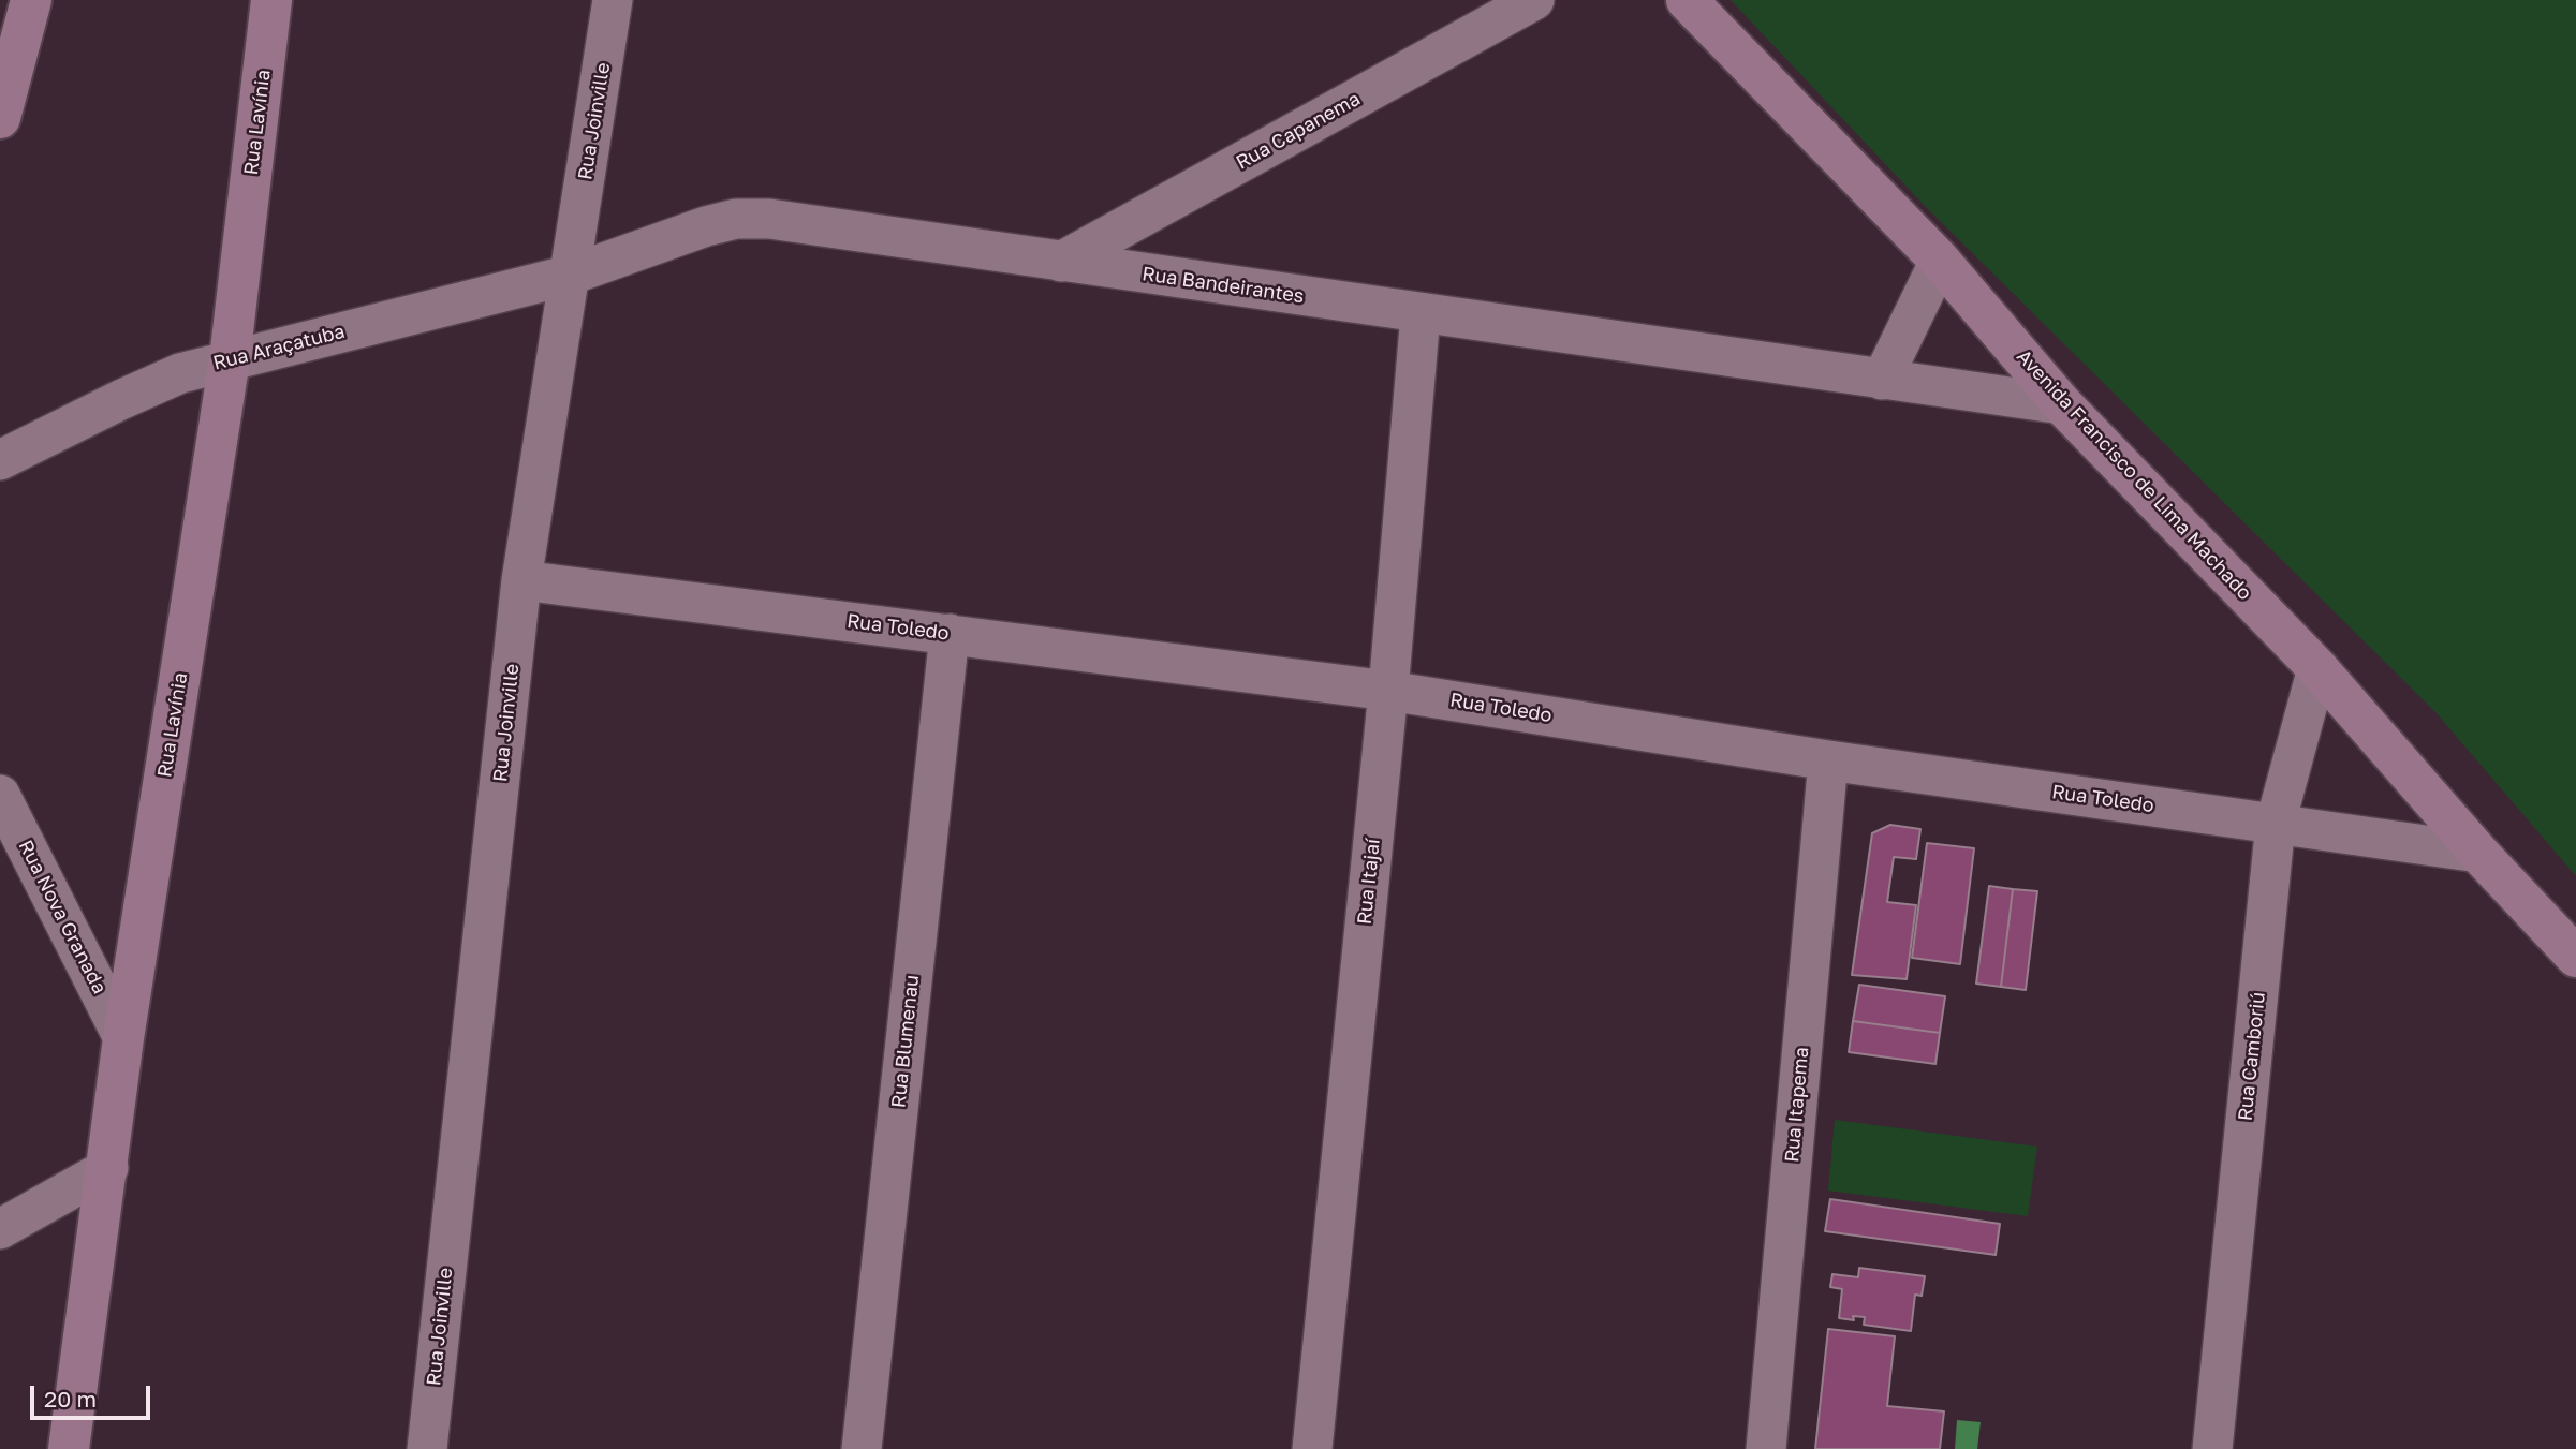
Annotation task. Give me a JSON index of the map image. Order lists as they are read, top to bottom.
{
  "streets": {
    "street": [
      "Rua Joinville",
      "Rua Lavínia",
      "Rua Capanema",
      "Rua Bandeirantes",
      "Rua Araçatuba",
      "Avenida Francisco de Lima Machado",
      "Rua Toledo",
      "Rua Itajaí",
      "Rua Nova Granada",
      "Rua Blumenau",
      "Rua Camboriú",
      "Rua Itapema"
    ]
  },
  "crossings": [
    ["Rua Joinville", "Rua Bandeirantes"],
    ["Rua Joinville", "Rua Araçatuba"],
    ["Rua Joinville", "Rua Toledo"],
    ["Rua Lavínia", "Rua Araçatuba"],
    ["Rua Lavínia", "Rua Nova Granada"],
    ["Rua Capanema", "Rua Bandeirantes"],
    ["Rua Bandeirantes", "Rua Araçatuba"],
    ["Rua Bandeirantes", "Avenida Francisco de Lima Machado"],
    ["Rua Bandeirantes", "Rua Itajaí"],
    ["Avenida Francisco de Lima Machado", "Rua Toledo"],
    ["Avenida Francisco de Lima Machado", "Rua Camboriú"],
    ["Rua Toledo", "Rua Itajaí"],
    ["Rua Toledo", "Rua Blumenau"],
    ["Rua Toledo", "Rua Camboriú"],
    ["Rua Toledo", "Rua Itapema"]
  ],
  "scale_bar": "20 m"
}
